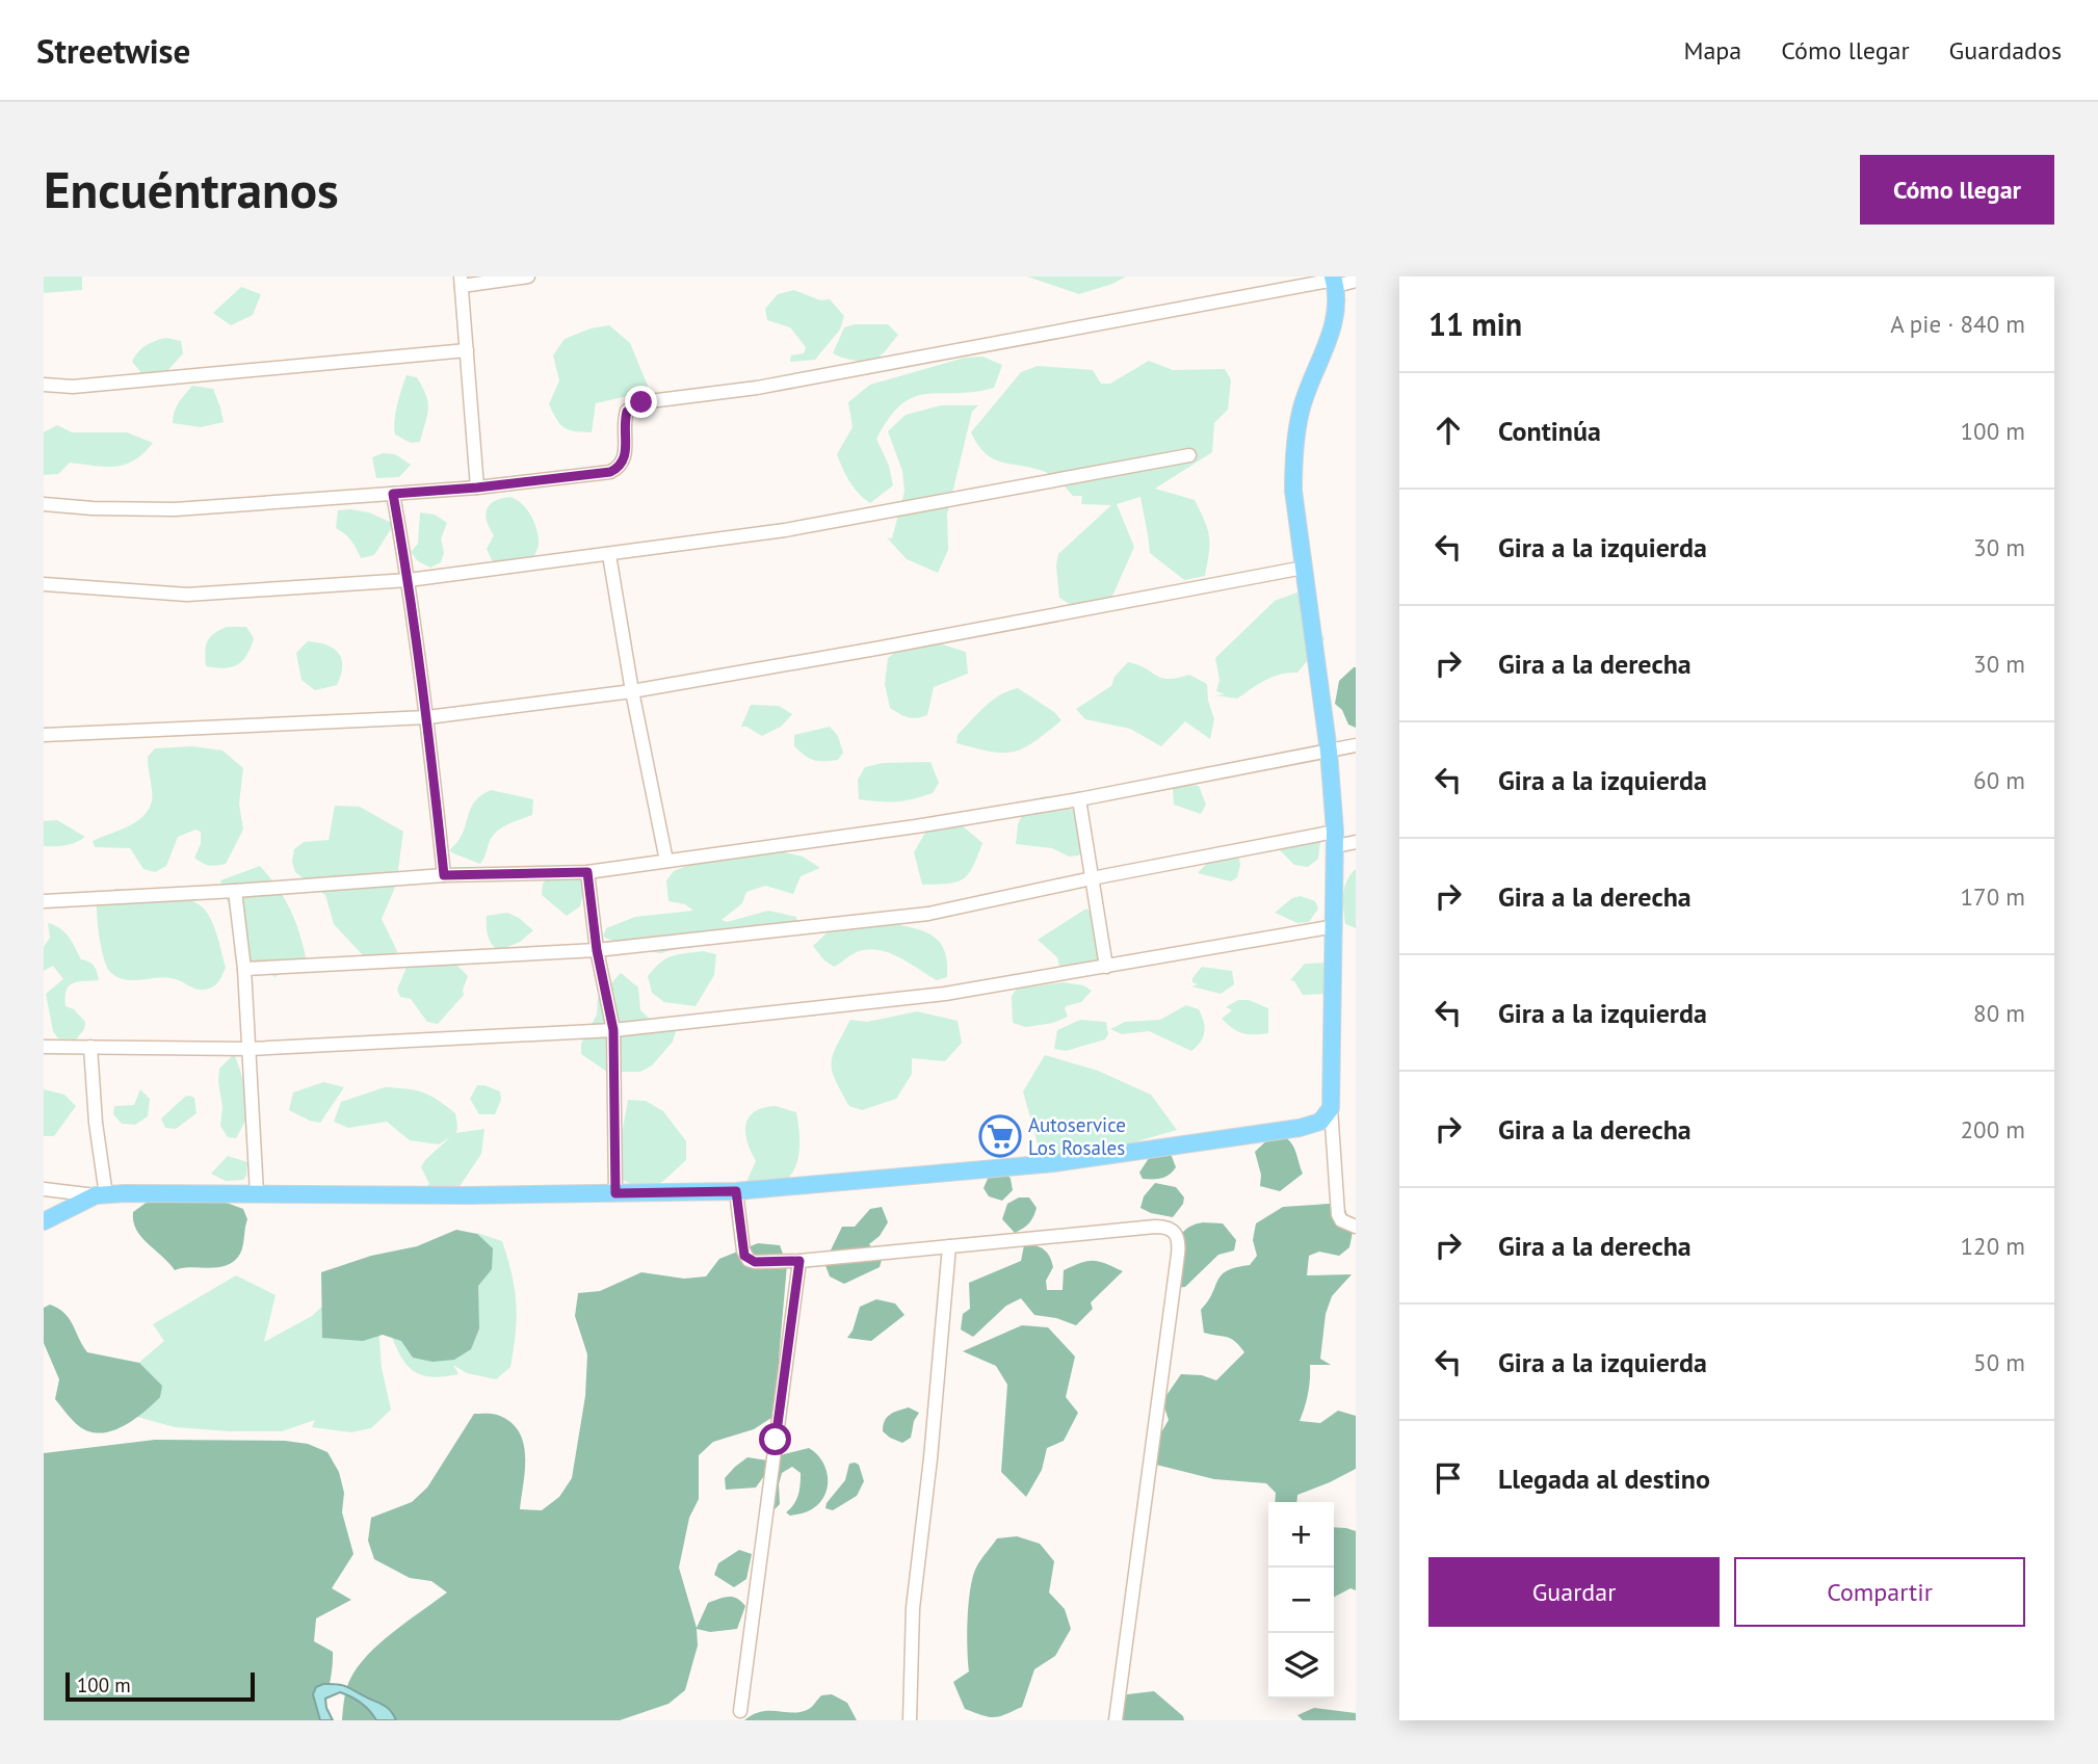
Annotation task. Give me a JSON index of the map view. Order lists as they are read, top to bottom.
{
  "places": {
    "supermarket": ["Autoservice Los Rosales"]
  },
  "scale_bar": "100 m",
  "page": {
    "header": "Streetwise",
    "nav": ["Mapa", "Cómo llegar", "Guardados"],
    "buttons": [
      "Cómo llegar",
      ["Guardar", "Compartir"]
    ],
    "title": "Encuéntranos",
    "heading": ["11 min", "A pie · 840 m"],
    "list": [
      ["Continúa", "100 m"],
      ["Gira a la izquierda", "30 m"],
      ["Gira a la derecha", "30 m"],
      ["Gira a la izquierda", "60 m"],
      ["Gira a la derecha", "170 m"],
      ["Gira a la izquierda", "80 m"],
      ["Gira a la derecha", "200 m"],
      ["Gira a la derecha", "120 m"],
      ["Gira a la izquierda", "50 m"],
      "Llegada al destino"
    ],
    "map_buttons": ["+", "−"],
    "scale": "100 m"
  }
}
